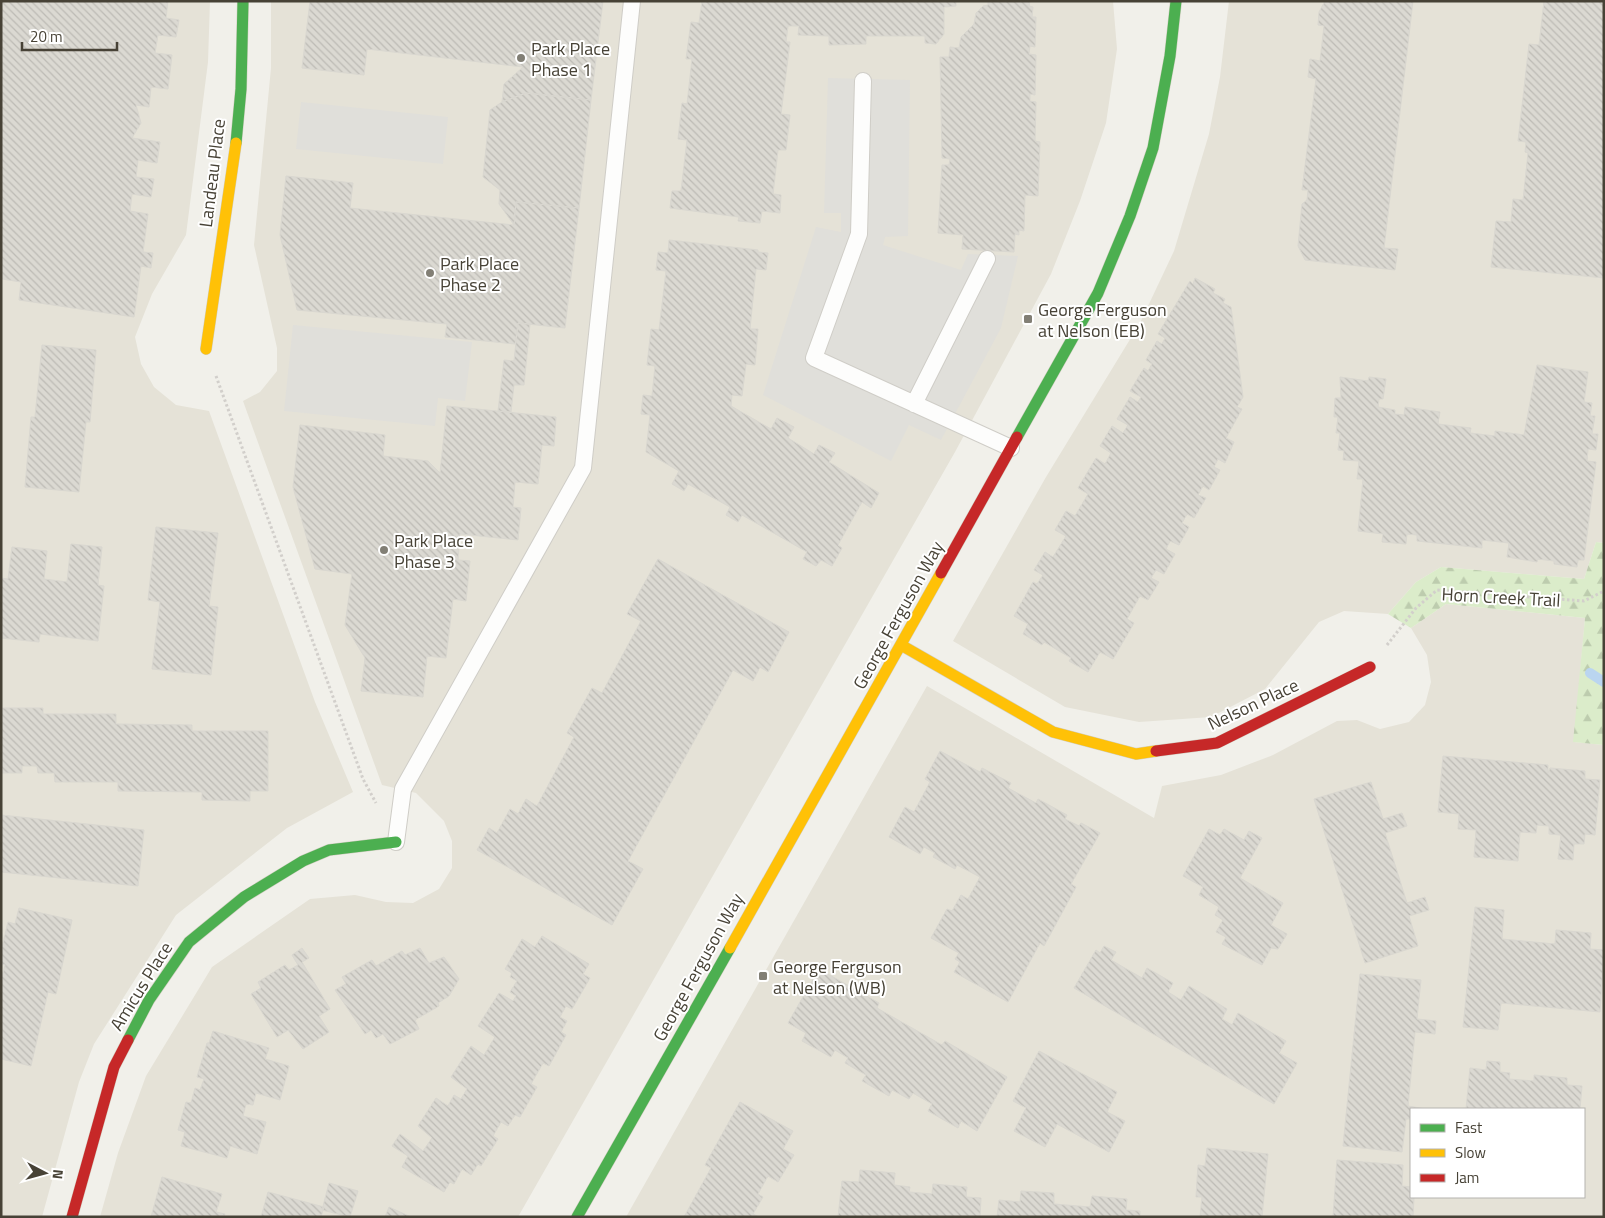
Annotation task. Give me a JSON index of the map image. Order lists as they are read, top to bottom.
{
  "streets": {
    "street": [
      "Landeau Place",
      "George Ferguson Way",
      "Nelson Place",
      "Amicus Place"
    ],
    "path": ["Horn Creek Trail"]
  },
  "crossings": [
    ["Horn Creek Trail", "Nelson Place"],
    ["George Ferguson Way", "Nelson Place"]
  ],
  "places": {
    "other": ["Park Place Phase 1", "Park Place Phase 2", "Park Place Phase 3"],
    "transit": ["George Ferguson at Nelson (EB)", "George Ferguson at Nelson (WB)"]
  },
  "legend": ["Fast", "Slow", "Jam"],
  "scale_bar": "20 m",
  "north": "right"
}
